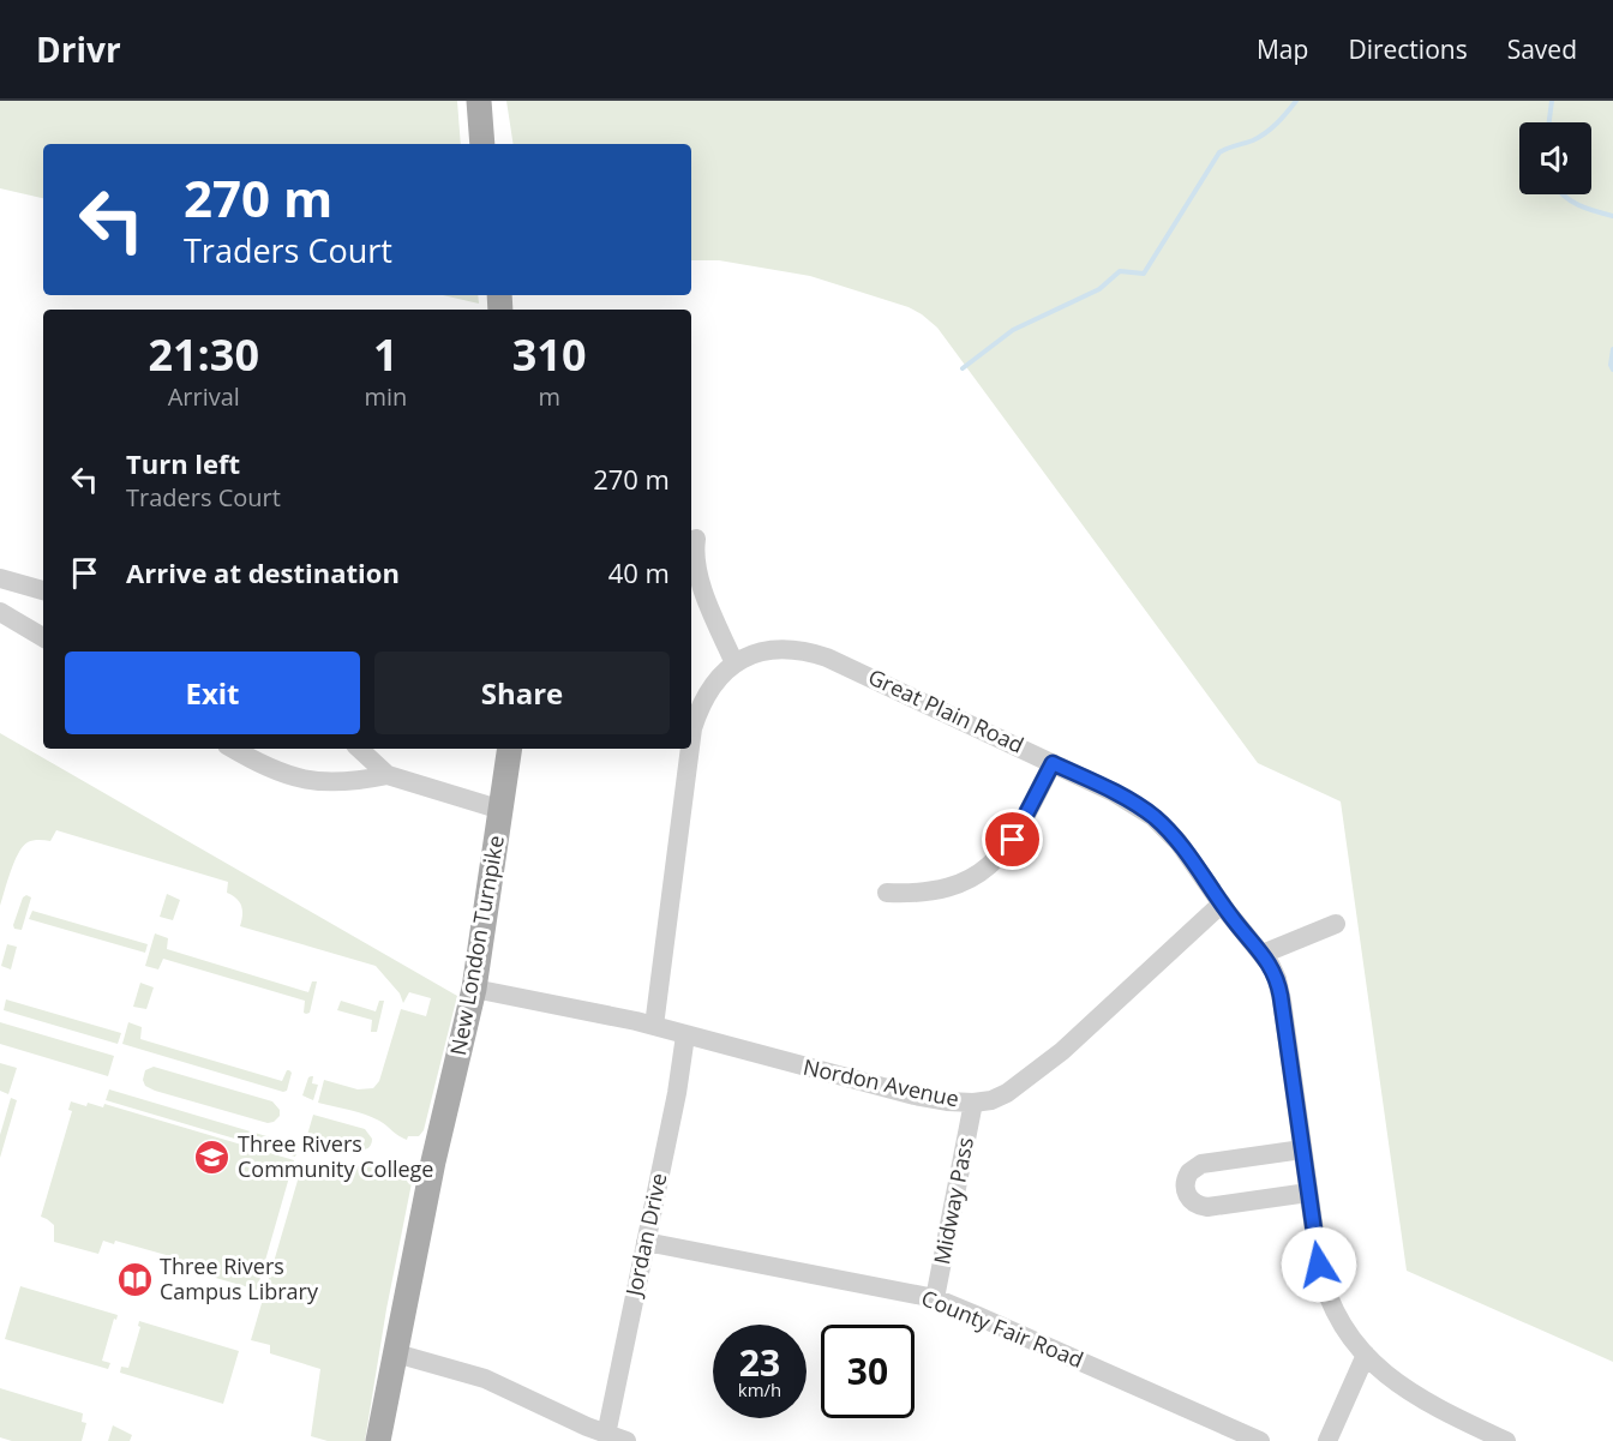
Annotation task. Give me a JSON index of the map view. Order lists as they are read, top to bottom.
{
  "streets": {
    "main road": ["New London Turnpike"],
    "street": [
      "Great Plain Road",
      "Nordon Avenue",
      "Midway Pass",
      "Jordan Drive",
      "County Fair Road"
    ]
  },
  "crossings": [
    ["Great Plain Road", "Nordon Avenue"],
    ["New London Turnpike", "Nordon Avenue"],
    ["Nordon Avenue", "Midway Pass"],
    ["Nordon Avenue", "Jordan Drive"],
    ["Midway Pass", "County Fair Road"],
    ["Jordan Drive", "County Fair Road"]
  ],
  "places": {
    "school or university": ["Three Rivers Community College"],
    "library": ["Three Rivers Campus Library"]
  },
  "page": {
    "header": "Drivr",
    "nav": ["Map", "Directions", "Saved"],
    "turn": ["270 m", "Traders Court"],
    "eta": [
      "21:30",
      "Arrival",
      "1",
      "min",
      "310",
      "m"
    ],
    "list": [
      {
        "name": "Turn left",
        "note": "Traders Court",
        "value": "270 m"
      },
      {
        "name": "Arrive at destination",
        "value": "40 m"
      }
    ],
    "buttons": ["Exit", "Share"],
    "speed": "23 km/h",
    "limit": "30"
  }
}
